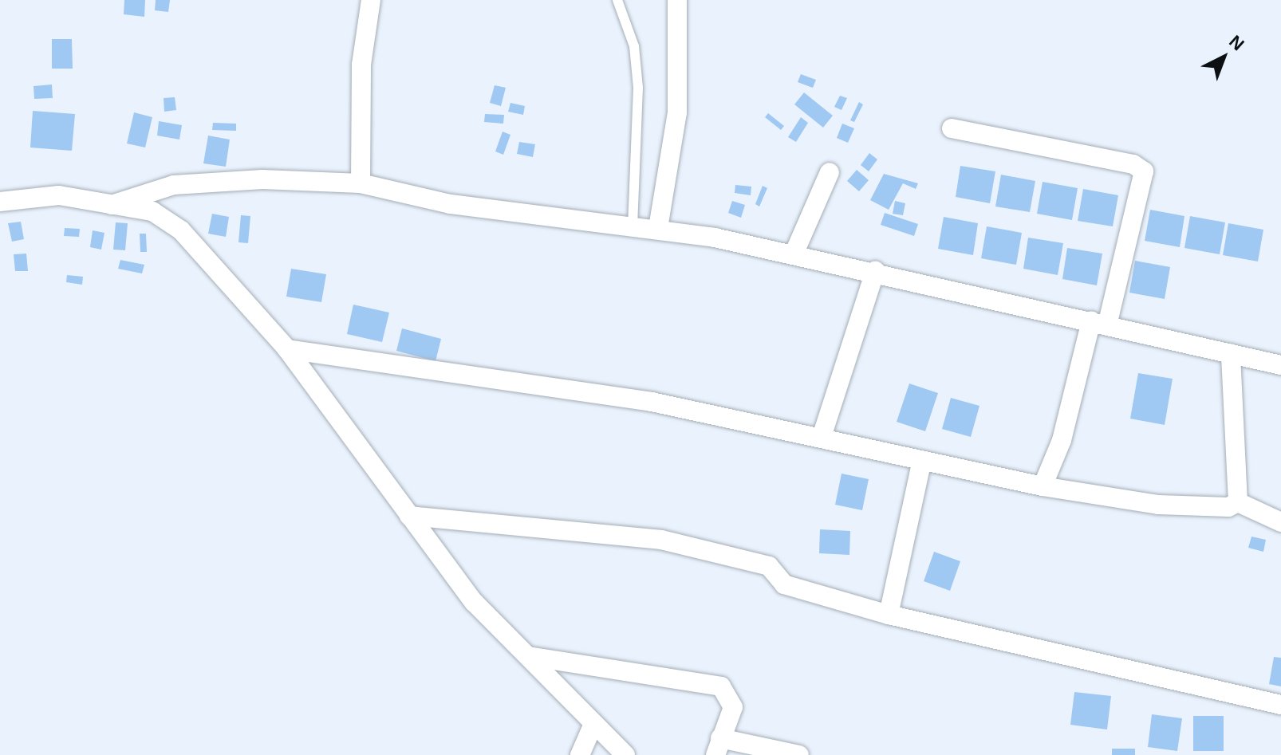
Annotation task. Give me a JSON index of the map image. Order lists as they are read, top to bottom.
{
  "north": "top right"
}
